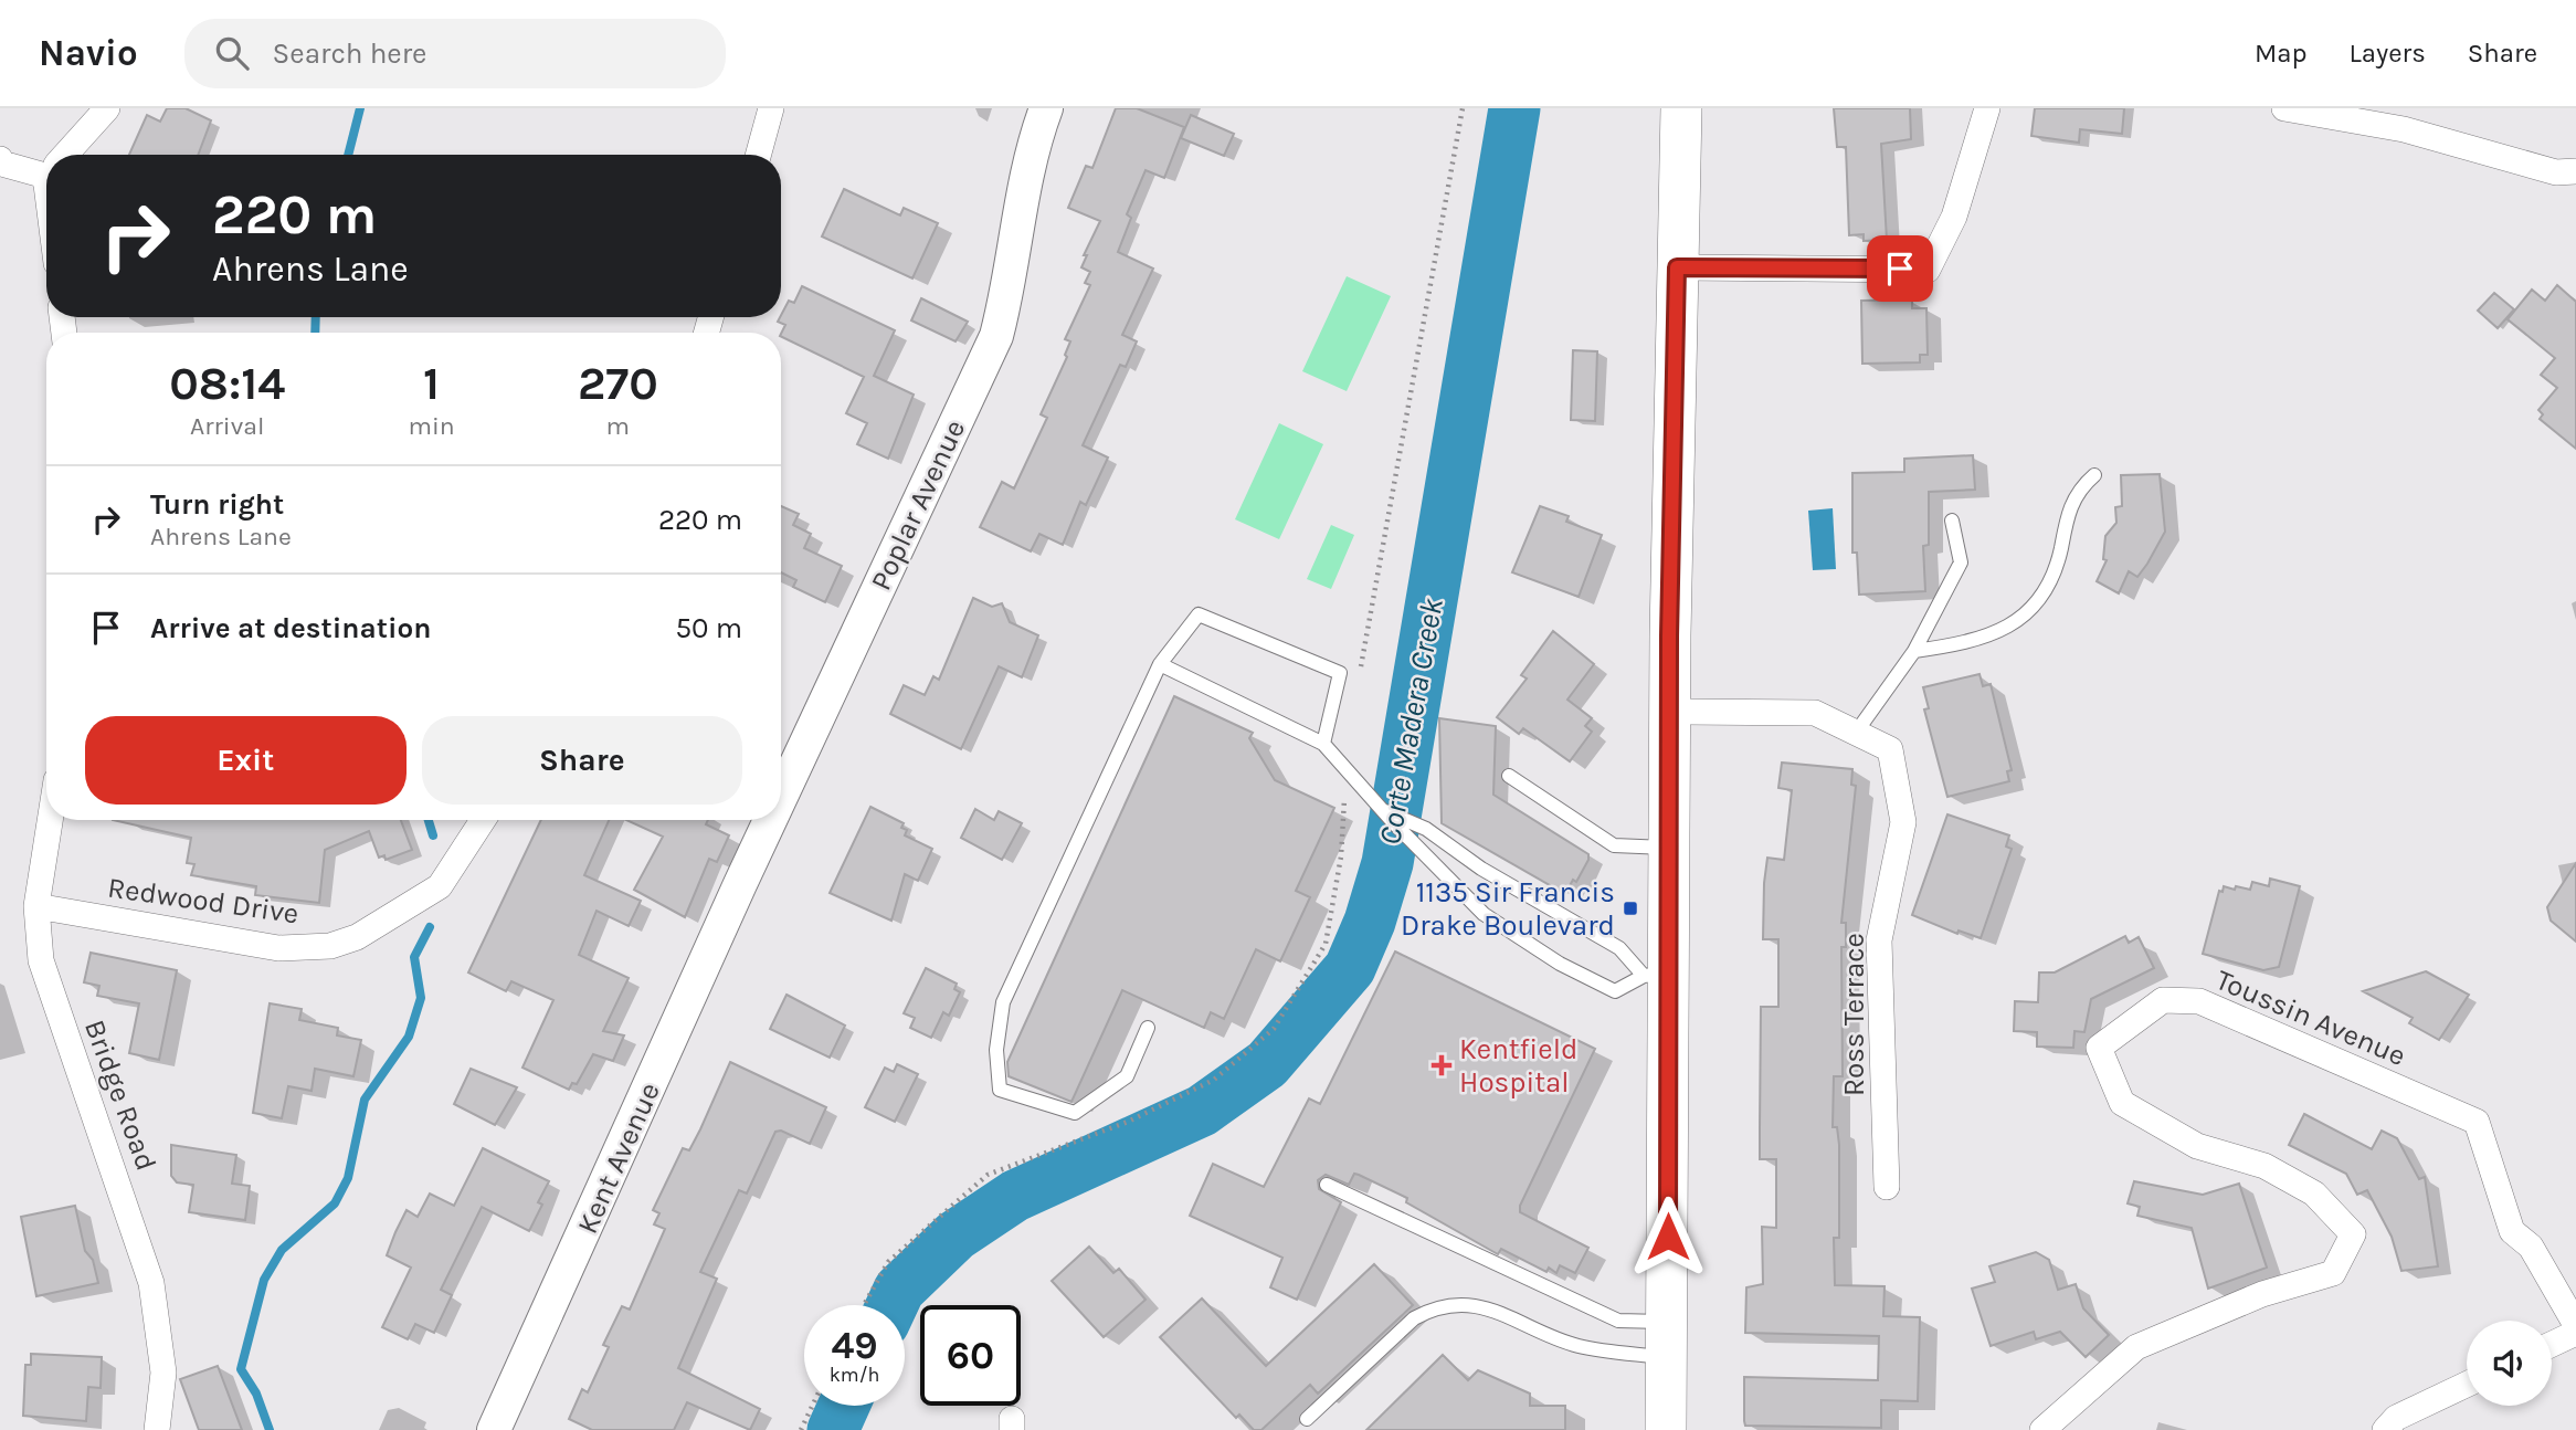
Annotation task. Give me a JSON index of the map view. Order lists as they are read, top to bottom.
{
  "streets": {
    "street": [
      "Poplar Avenue",
      "Redwood Drive",
      "Ross Terrace",
      "Toussin Avenue",
      "Bridge Road",
      "Kent Avenue"
    ]
  },
  "crossings": [
    ["Poplar Avenue", "Kent Avenue"],
    ["Redwood Drive", "Bridge Road"]
  ],
  "water": ["Corte Madera Creek"],
  "places": {
    "transit": ["1135 Sir Francis Drake Boulevard"],
    "health": ["Kentfield Hospital"]
  },
  "page": {
    "header": "Navio",
    "search": "Search here",
    "nav": ["Map", "Layers", "Share"],
    "turn": ["220 m", "Ahrens Lane"],
    "eta": [
      "08:14",
      "Arrival",
      "1",
      "min",
      "270",
      "m"
    ],
    "list": [
      {
        "name": "Turn right",
        "note": "Ahrens Lane",
        "value": "220 m"
      },
      {
        "name": "Arrive at destination",
        "value": "50 m"
      }
    ],
    "buttons": ["Exit", "Share"],
    "speed": "49 km/h",
    "limit": "60"
  }
}
